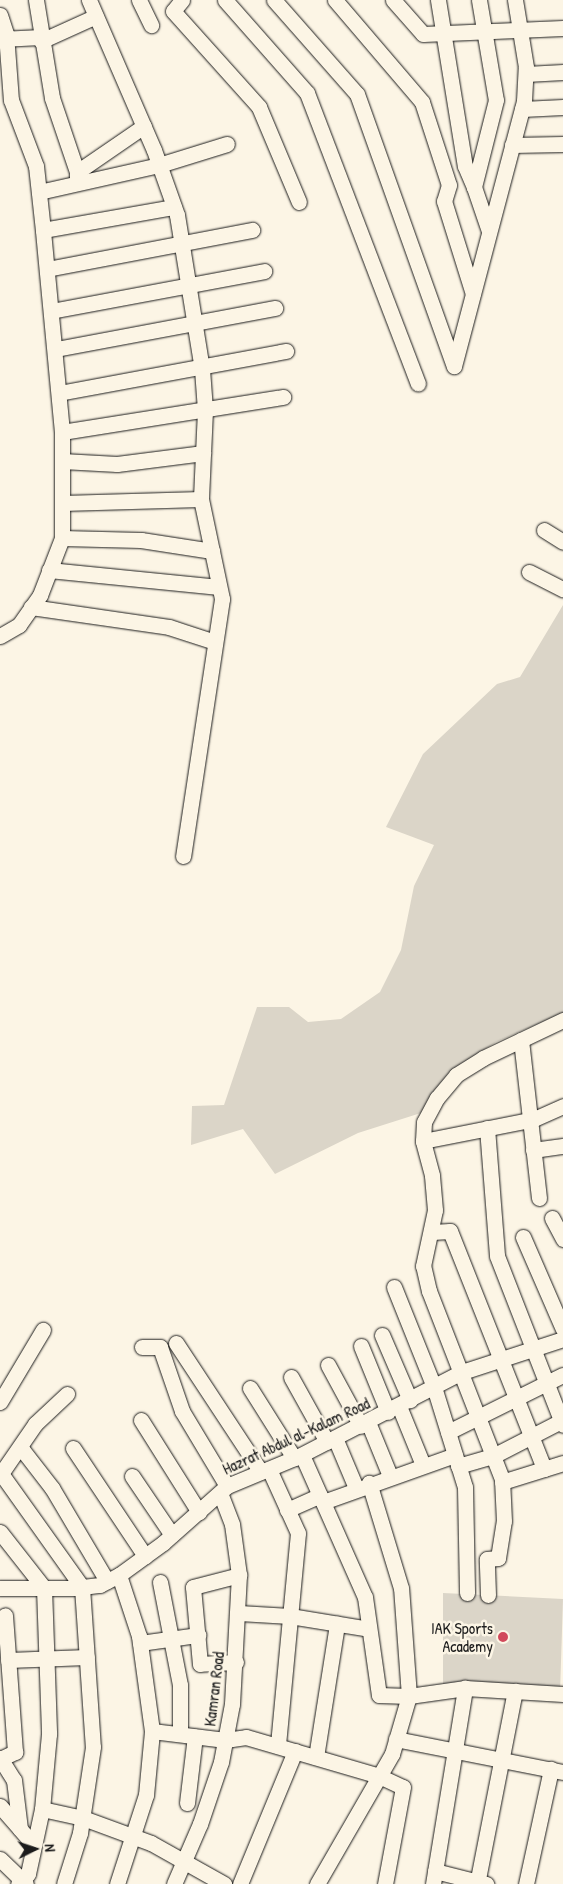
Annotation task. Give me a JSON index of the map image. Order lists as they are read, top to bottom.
{
  "streets": {
    "street": ["Hazrat Abdul al-Kalam Road", "Kamran Road"]
  },
  "crossings": [
    ["Hazrat Abdul al-Kalam Road", "Kamran Road"]
  ],
  "places": ["IAK Sports Academy"],
  "north": "right"
}
